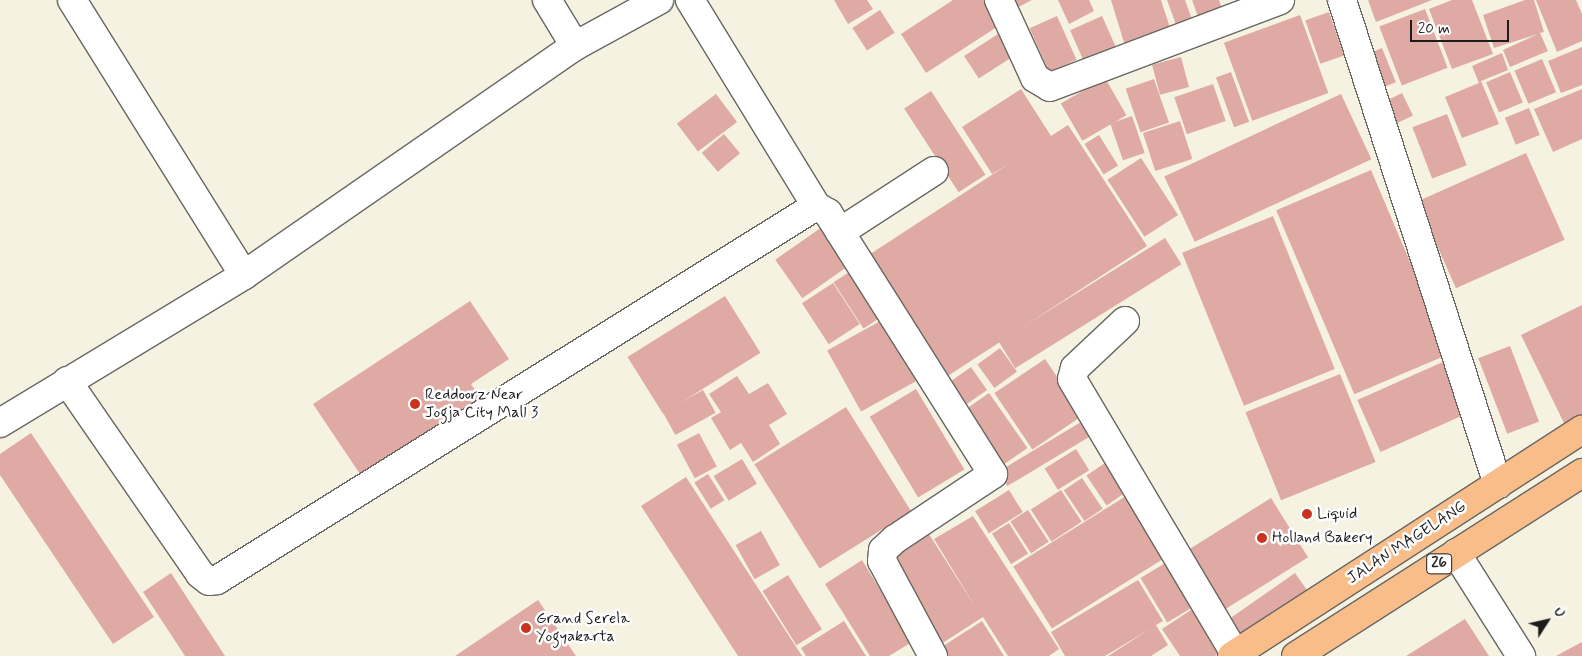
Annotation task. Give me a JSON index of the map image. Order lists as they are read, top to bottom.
{
  "streets": {
    "main road": ["JALAN MAGELANG", "26"]
  },
  "places": [
    "Reddoorz Near Jogja City Mall 3",
    "Liquid",
    "Holland Bakery",
    "Grand Serela Yogyakarta"
  ],
  "scale_bar": "20 m",
  "north": "top right"
}
